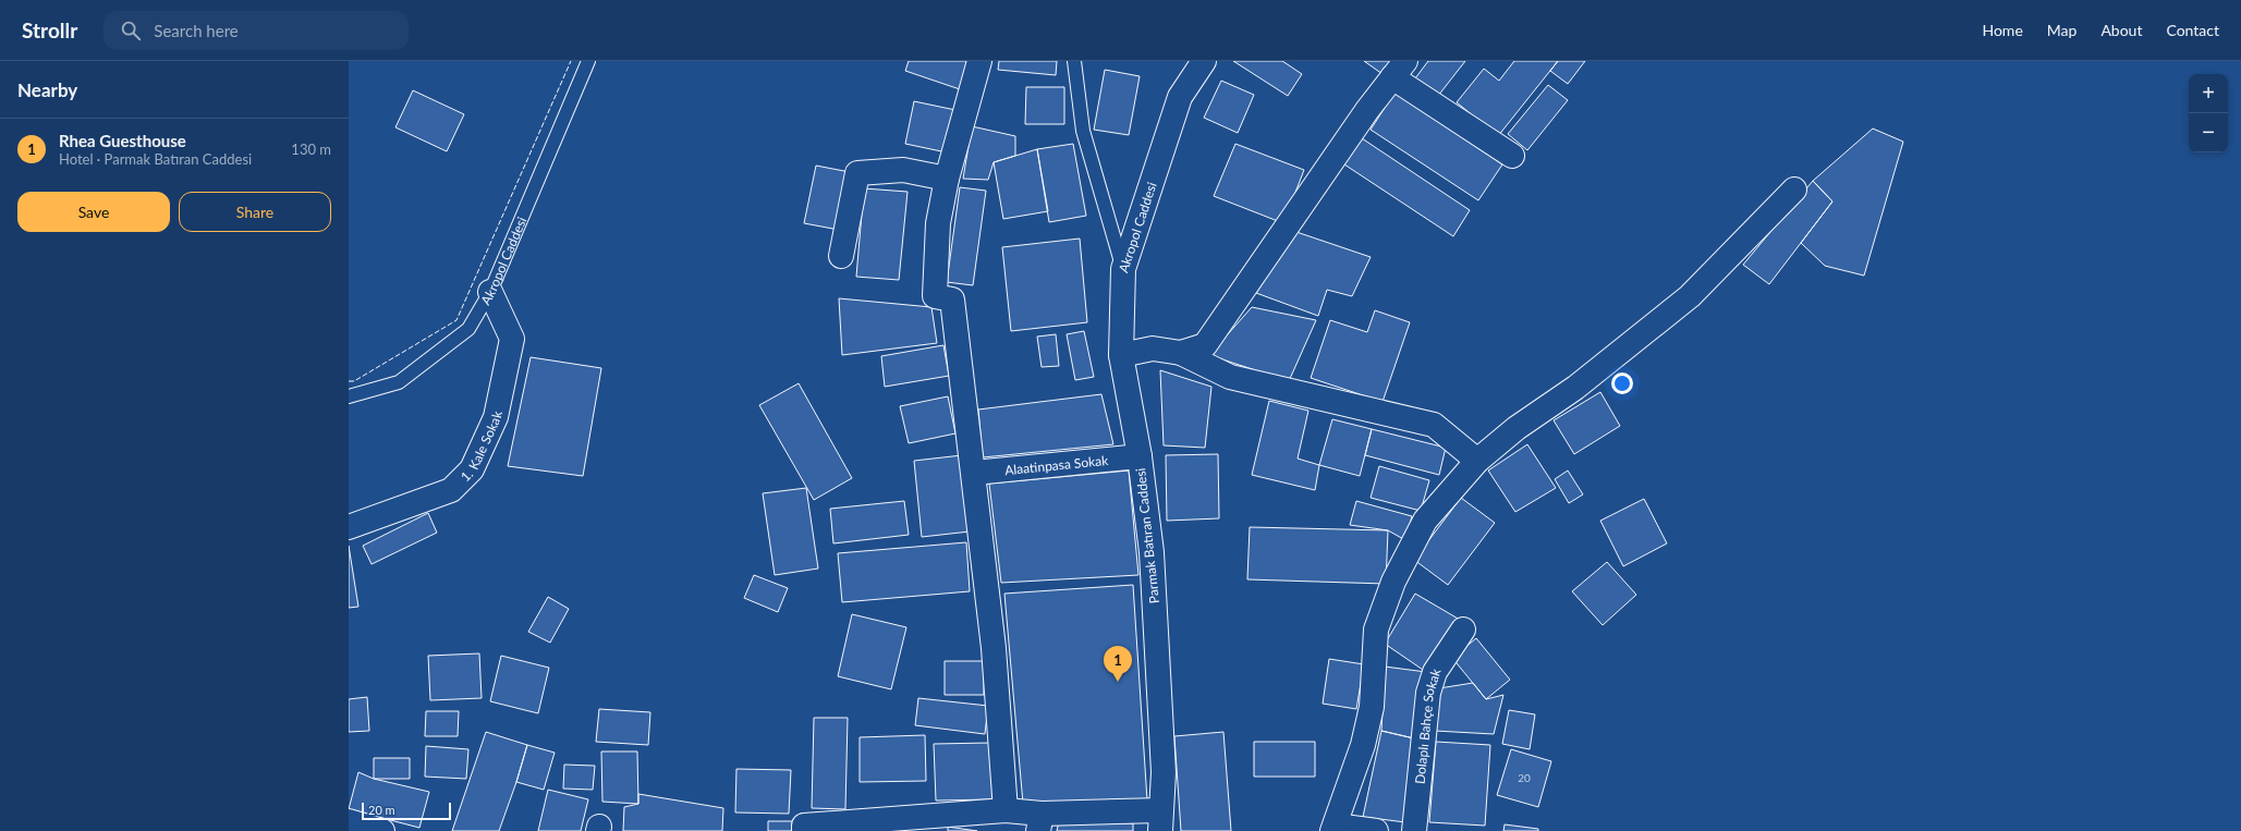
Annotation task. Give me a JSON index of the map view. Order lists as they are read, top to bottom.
{
  "streets": {
    "street": [
      "Akropol Caddesi",
      "1. Kale Sokak",
      "Alaatinpasa Sokak",
      "Parmak Batıran Caddesi",
      "Dolaplı Bahçe Sokak"
    ]
  },
  "crossings": [
    ["Akropol Caddesi", "1. Kale Sokak"],
    ["Akropol Caddesi", "Parmak Batıran Caddesi"],
    ["Alaatinpasa Sokak", "Parmak Batıran Caddesi"]
  ],
  "house_numbers": ["20"],
  "scale_bar": "20 m",
  "page": {
    "header": "Strollr",
    "search": "Search here",
    "nav": [
      "Home",
      "Map",
      "About",
      "Contact"
    ],
    "heading": "Nearby",
    "map_buttons": ["+", "−"],
    "list": [
      {
        "mark": "1",
        "name": "Rhea Guesthouse",
        "note": "Hotel · Parmak Batıran Caddesi",
        "value": "130 m"
      }
    ],
    "buttons": ["Save", "Share"],
    "pins": "1",
    "scale": "20 m"
  }
}
